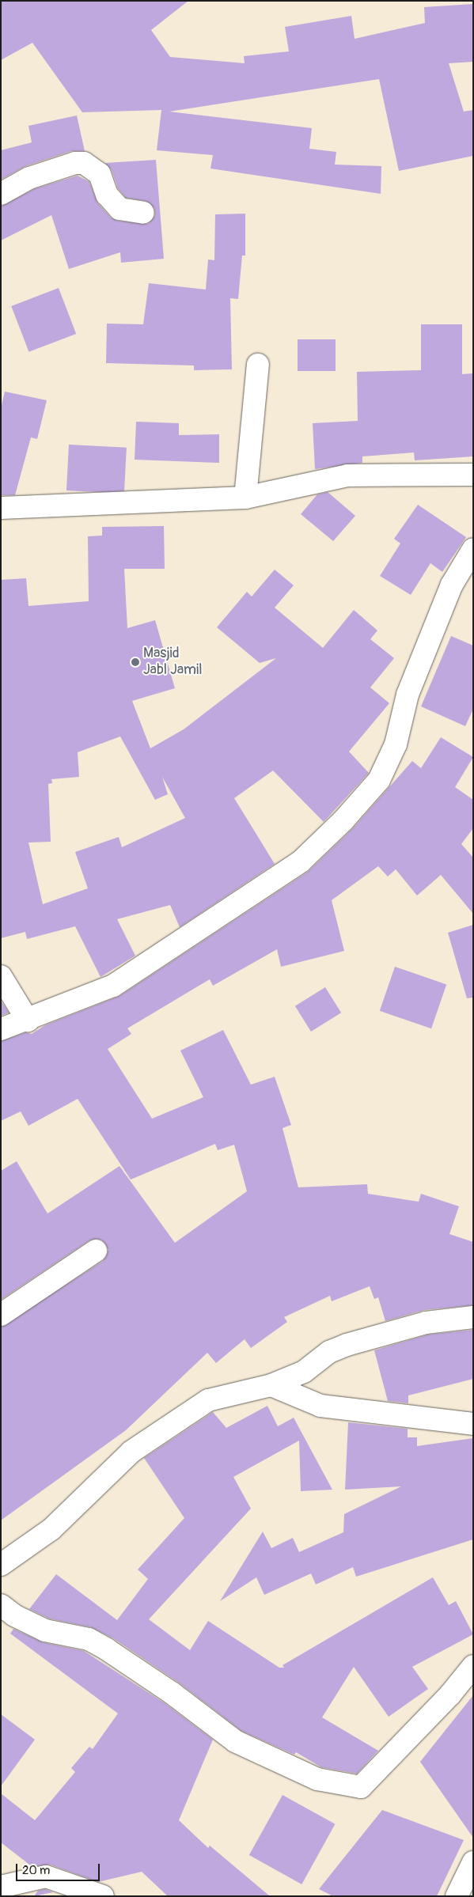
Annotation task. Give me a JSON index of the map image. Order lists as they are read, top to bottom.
{
  "places": ["Masjid Jabl Jamil"],
  "scale_bar": "20 m"
}
